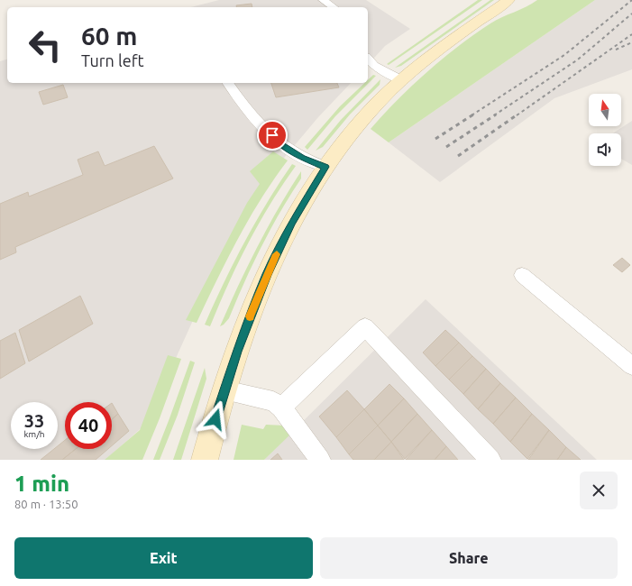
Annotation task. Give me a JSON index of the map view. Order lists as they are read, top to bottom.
{
  "north": "top",
  "page": {
    "turn": ["60 m", "Turn left"],
    "speed": "33 km/h",
    "limit": "40",
    "heading": ["1 min", "80 m · 13:50"],
    "buttons": ["Exit", "Share"]
  }
}
